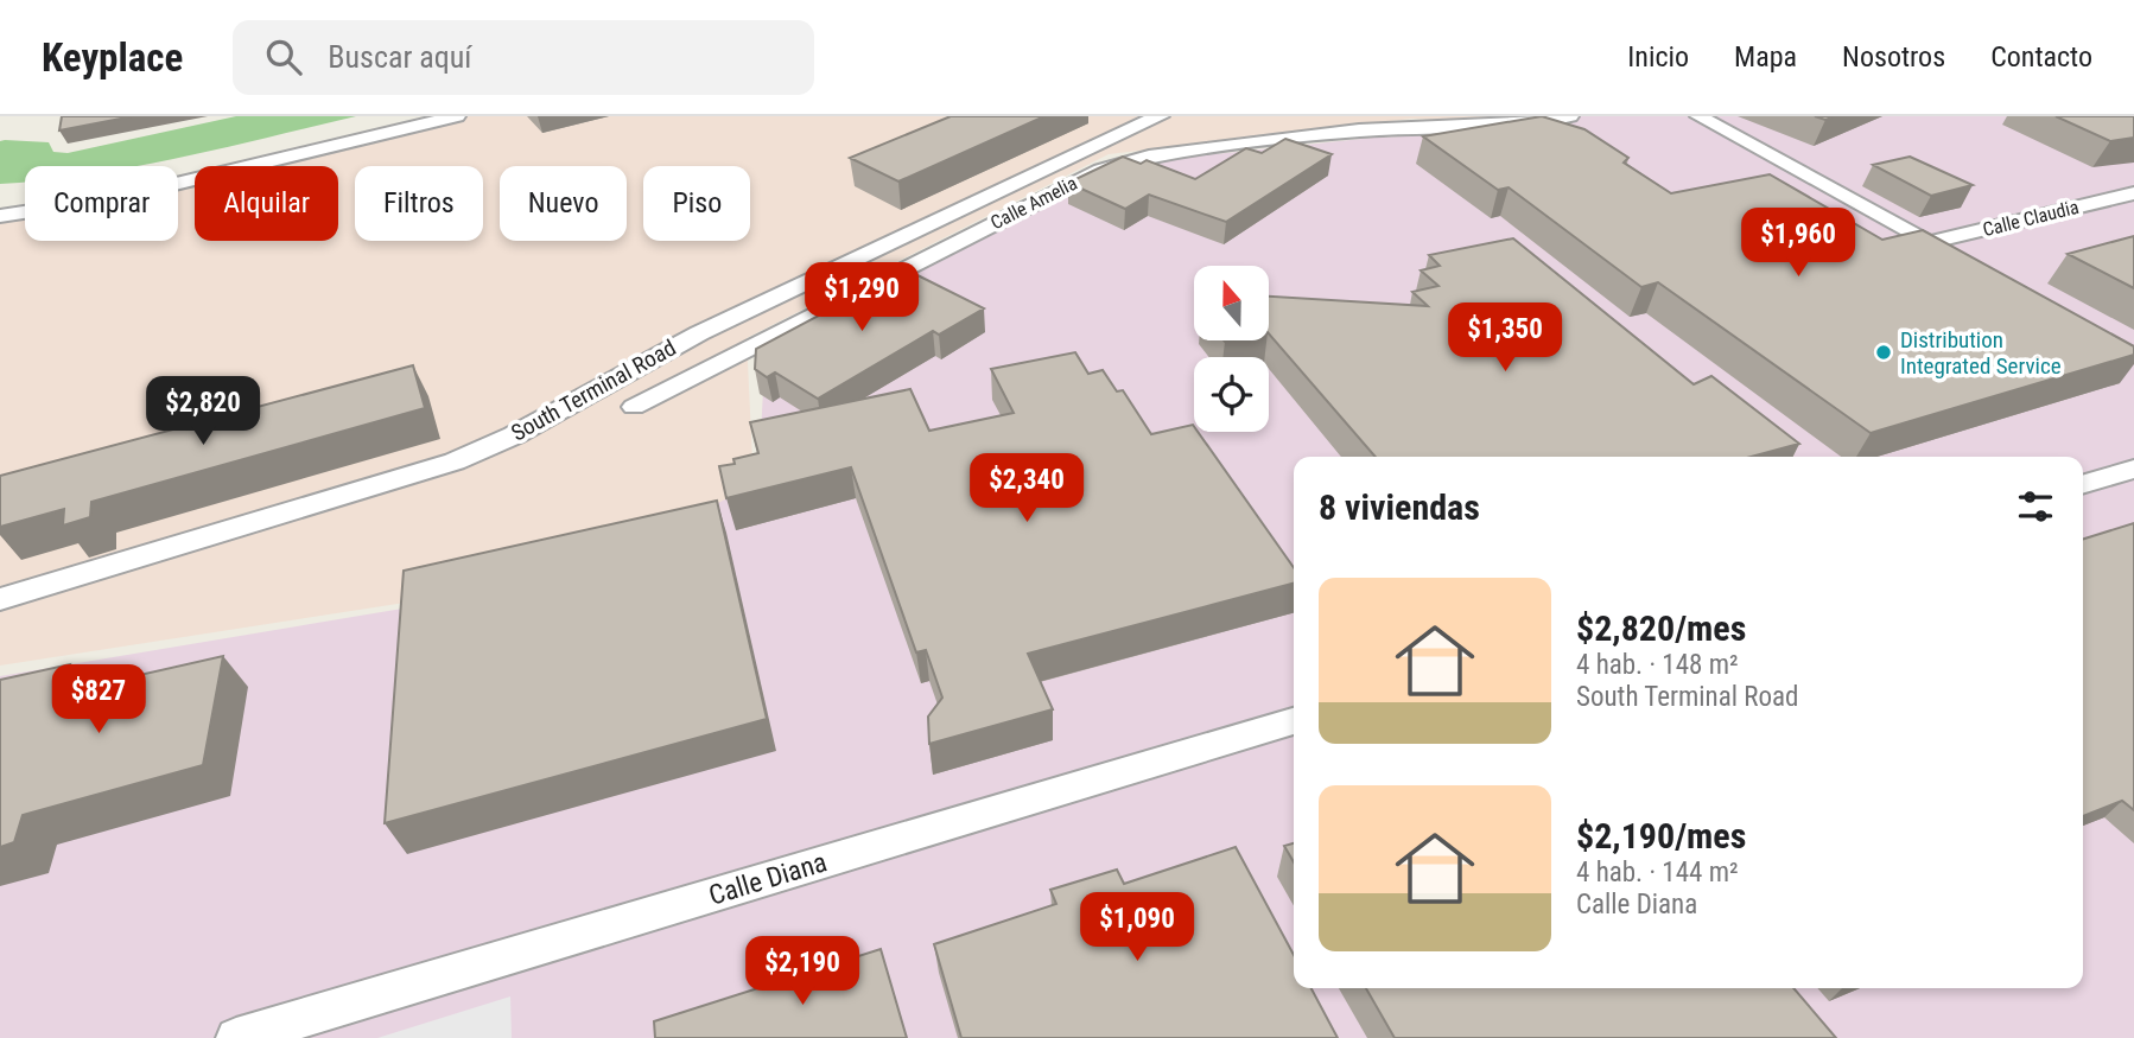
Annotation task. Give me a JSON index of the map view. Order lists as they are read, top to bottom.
{
  "streets": {
    "street": [
      "Calle Amelia",
      "Calle Claudia",
      "South Terminal Road",
      "Calle Diana"
    ]
  },
  "places": ["Distribution Integrated Service"],
  "north": "top",
  "page": {
    "header": "Keyplace",
    "search": "Buscar aquí",
    "nav": [
      "Inicio",
      "Mapa",
      "Nosotros",
      "Contacto"
    ],
    "chip": [
      "Comprar",
      "Alquilar",
      "Filtros",
      "Nuevo",
      "Piso"
    ],
    "price": [
      "$1,960",
      "$1,290",
      "$1,350",
      "$2,820",
      "$2,340",
      "$827",
      "$1,090",
      "$2,190"
    ],
    "heading": "8 viviendas",
    "list": [
      {
        "name": "$2,820/mes",
        "note": "4 hab. · 148 m² · South Terminal Road"
      },
      {
        "name": "$2,190/mes",
        "note": "4 hab. · 144 m² · Calle Diana"
      }
    ]
  }
}
